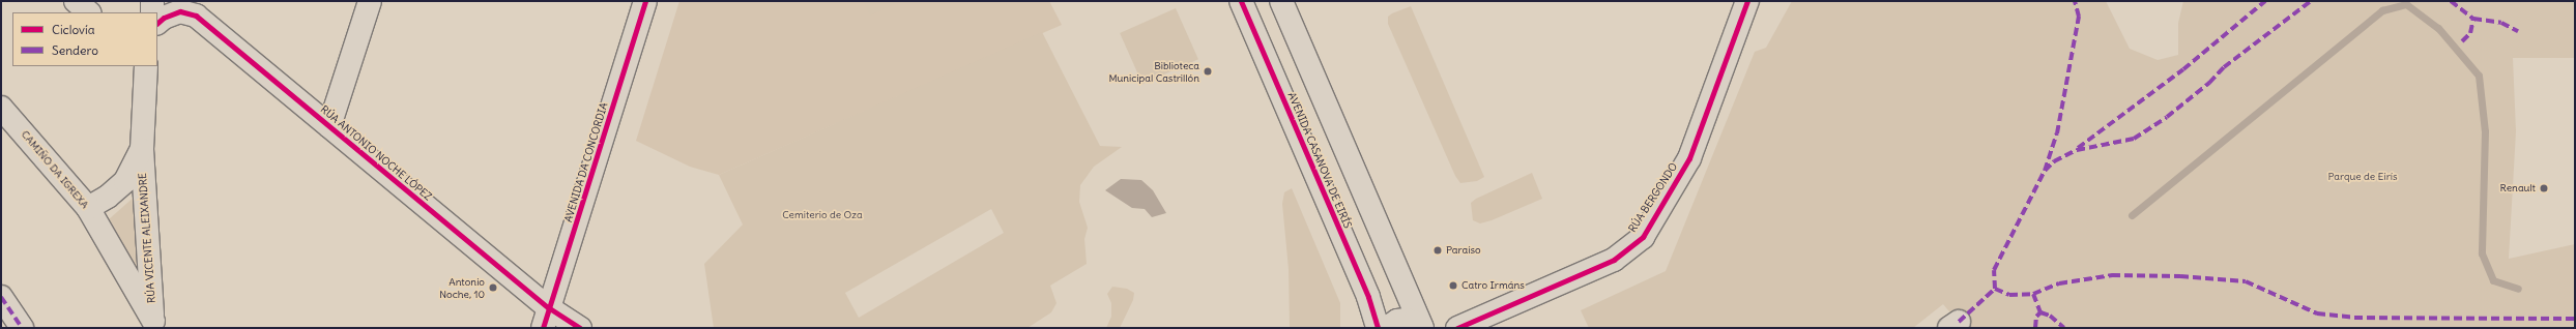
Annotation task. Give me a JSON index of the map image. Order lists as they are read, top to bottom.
{
  "streets": {
    "street": [
      "RÚA ANTONIO NOCHE LÓPEZ",
      "AVENIDA CASANOVA DE EIRÍS",
      "AVENIDA DA CONCORDIA",
      "CAMIÑO DA IGREXA",
      "RÚA BERGONDO",
      "RÚA VICENTE ALEIXANDRE"
    ]
  },
  "crossings": [
    ["RÚA ANTONIO NOCHE LÓPEZ", "AVENIDA DA CONCORDIA"],
    ["CAMIÑO DA IGREXA", "RÚA VICENTE ALEIXANDRE"]
  ],
  "parks": ["Parque de Eirís", "Cemiterio de Oza"],
  "places": [
    "Biblioteca Municipal Castrillón",
    "Renault",
    "Paraíso",
    "Catro Irmáns",
    "Antonio Noche, 10"
  ],
  "legend": ["Ciclovía", "Sendero"]
}
